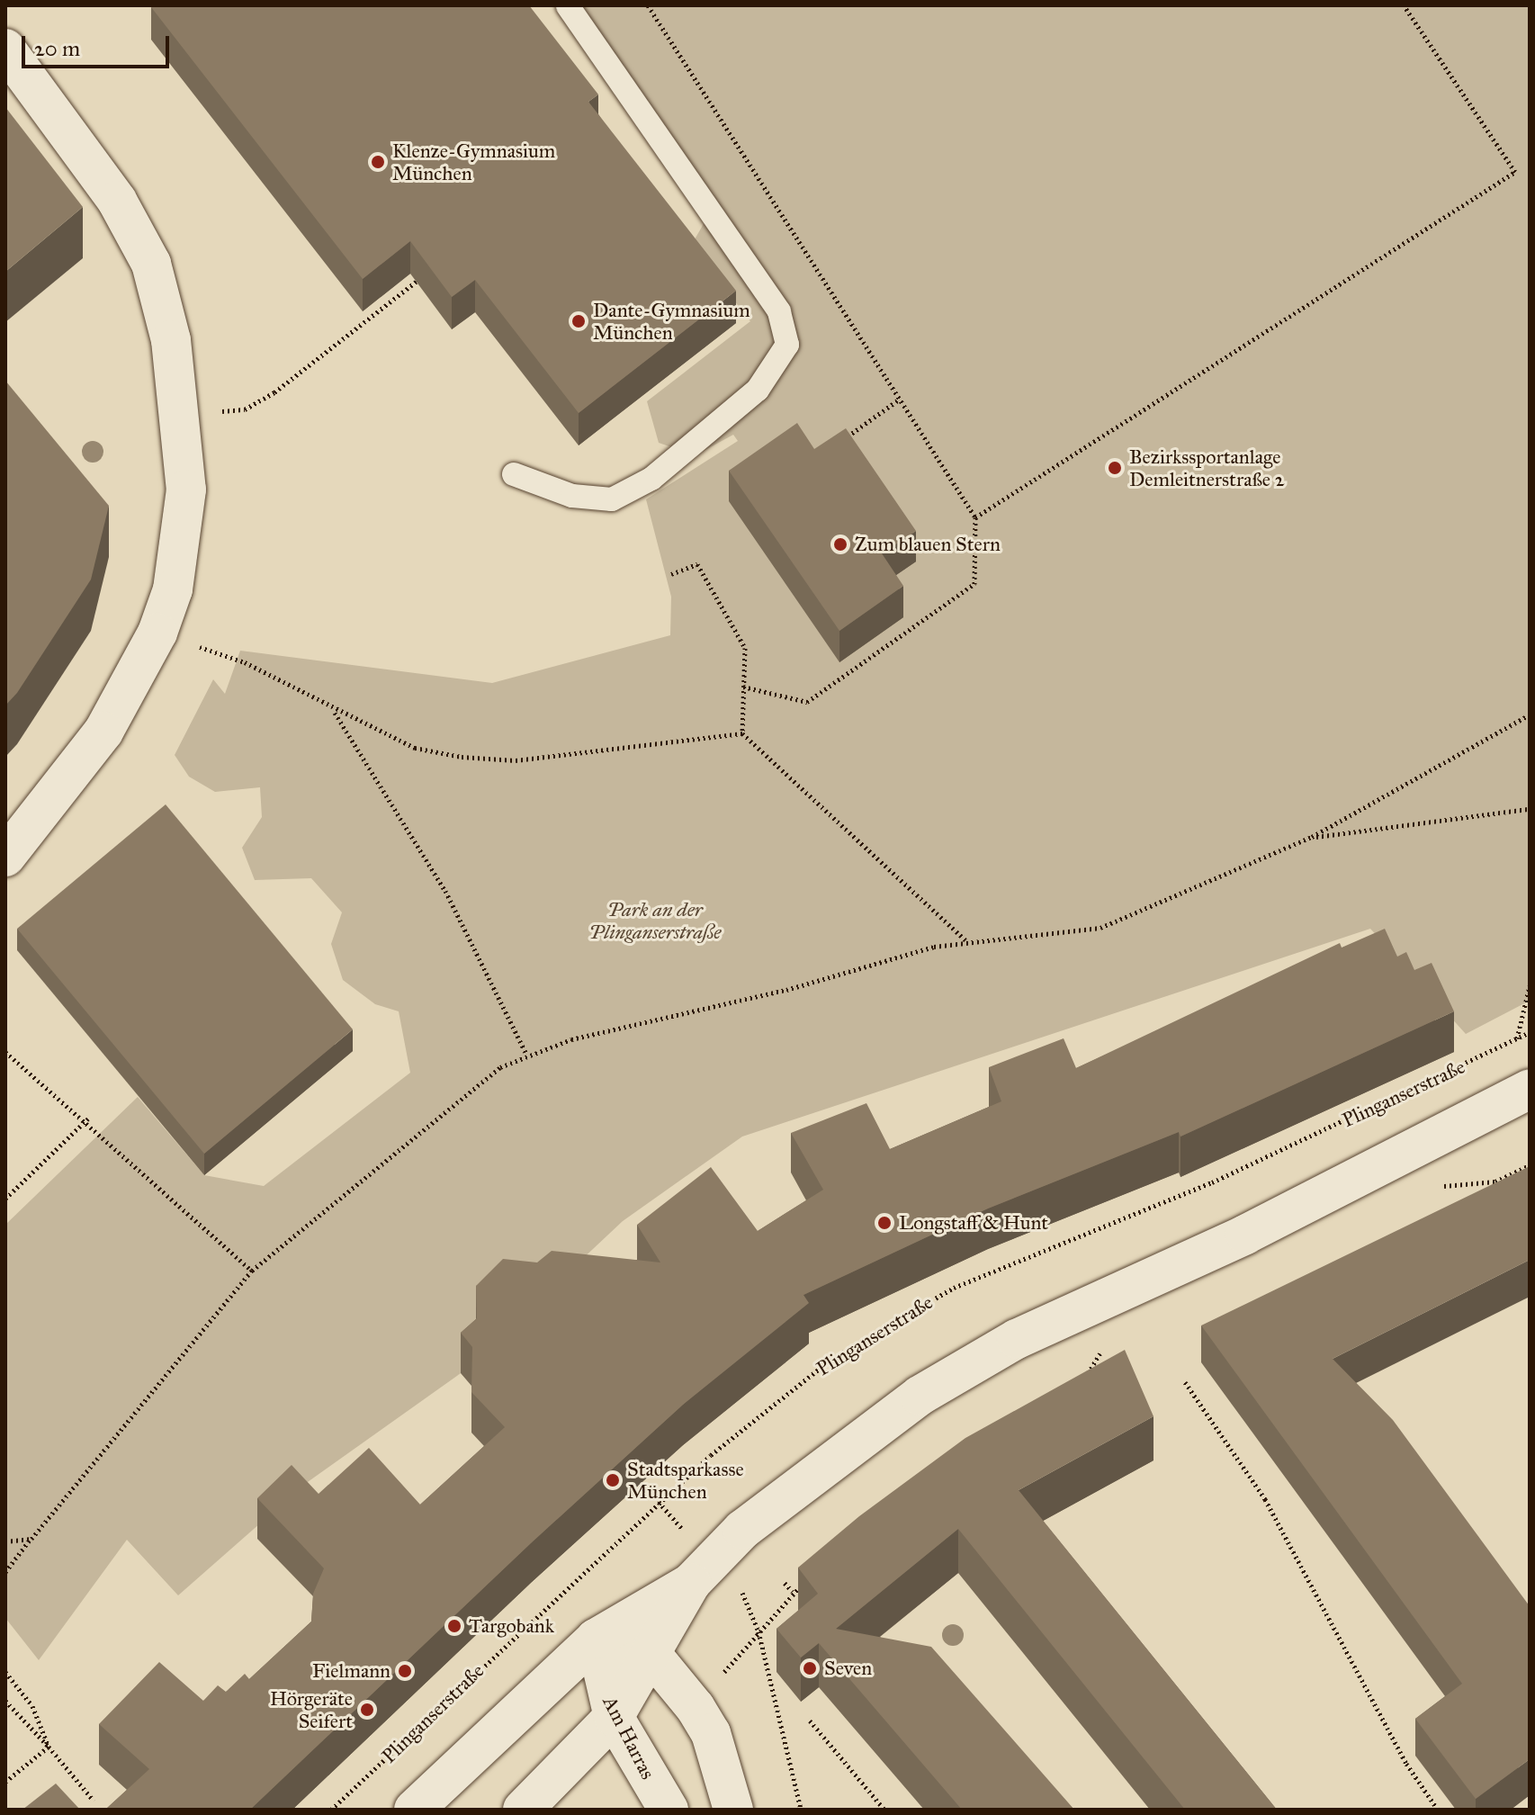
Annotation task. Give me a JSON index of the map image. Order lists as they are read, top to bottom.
{
  "streets": {
    "main road": ["Am Harras"],
    "path": ["Plinganserstraße"]
  },
  "parks": ["Park an der Plinganserstraße"],
  "places": [
    "Klenze-Gymnasium München",
    "Dante-Gymnasium München",
    "Bezirkssportanlage Demleitnerstraße 2",
    "Zum blauen Stern",
    "Longstaff & Hunt",
    "Stadtsparkasse München",
    "Targobank",
    "Seven",
    "Fielmann",
    "Hörgeräte Seifert"
  ],
  "scale_bar": "20 m"
}
